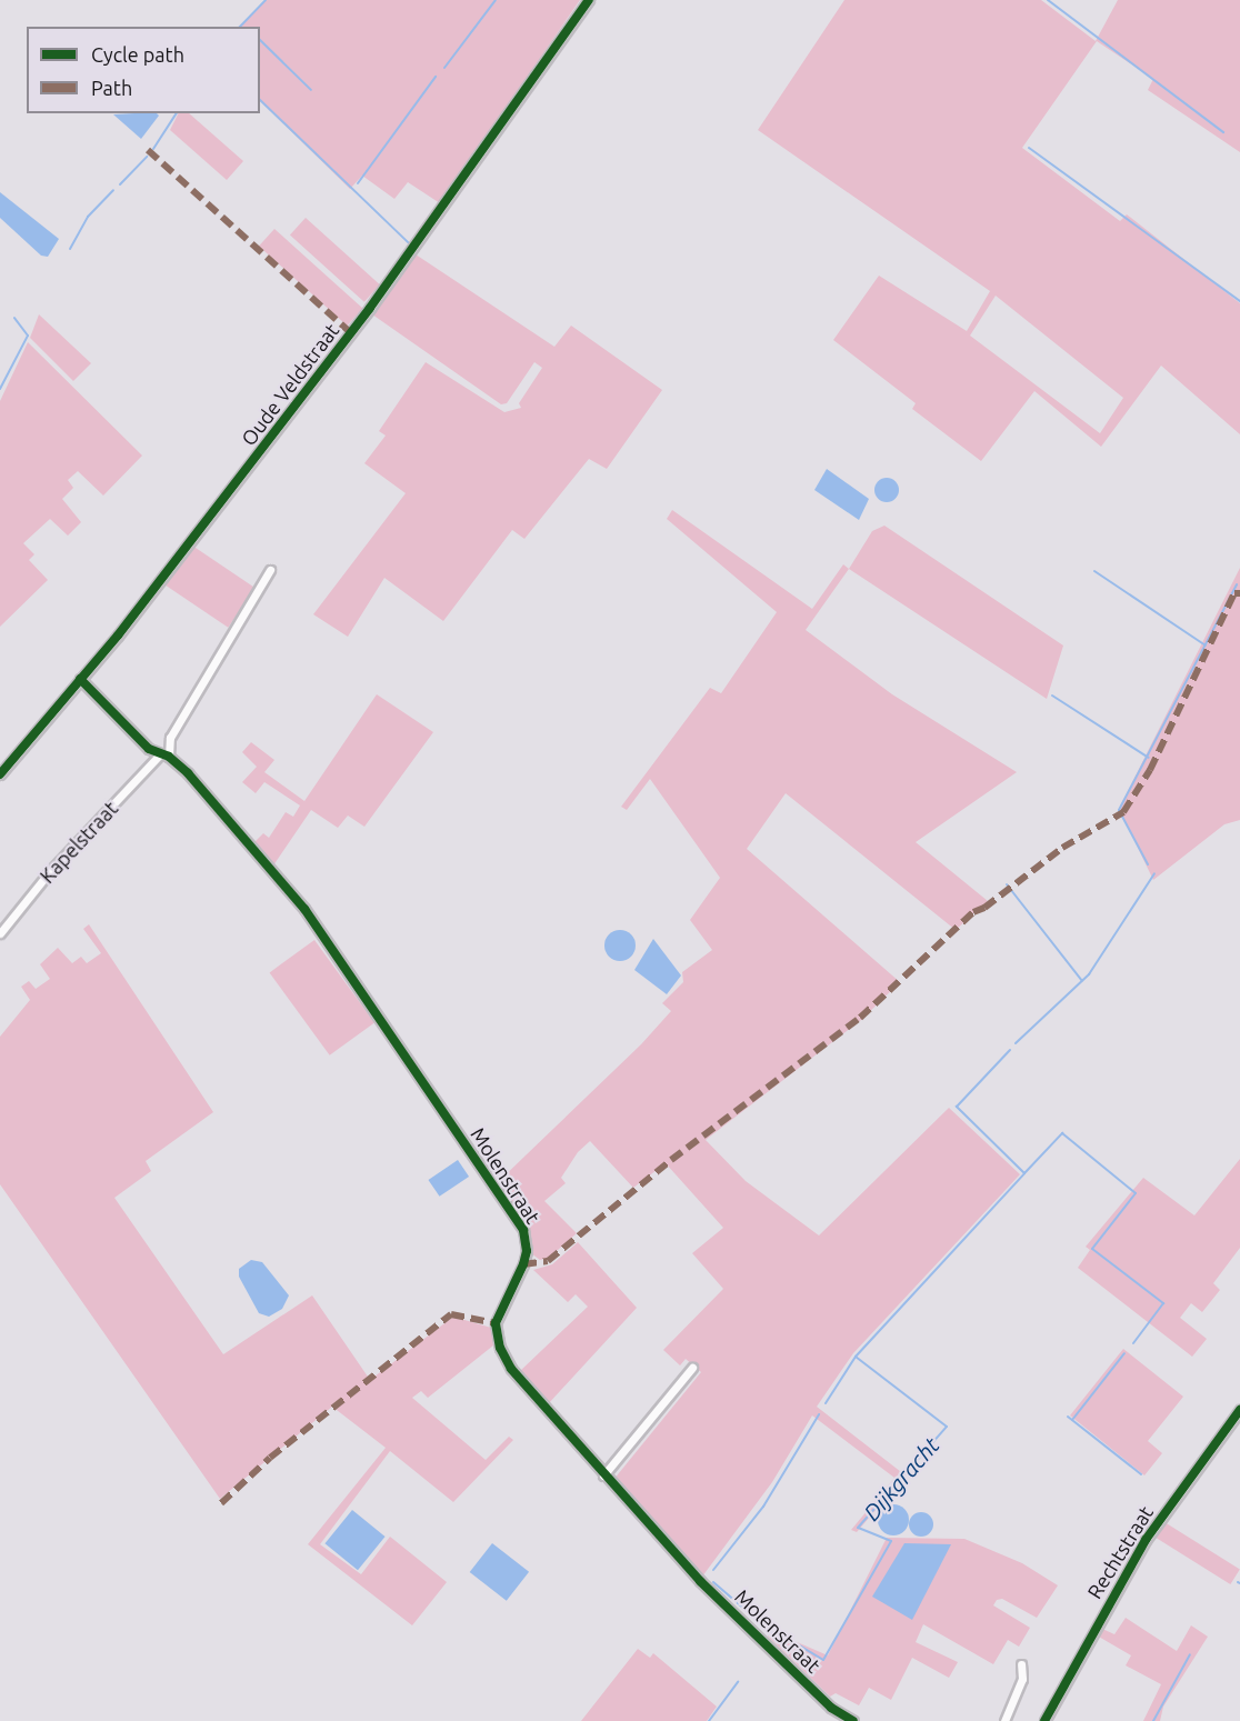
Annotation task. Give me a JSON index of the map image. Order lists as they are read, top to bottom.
{
  "streets": {
    "street": [
      "Oude Veldstraat",
      "Kapelstraat",
      "Molenstraat",
      "Rechtstraat"
    ]
  },
  "crossings": [
    ["Oude Veldstraat", "Molenstraat"],
    ["Kapelstraat", "Molenstraat"]
  ],
  "water": ["Dijkgracht"],
  "legend": ["Cycle path", "Path"]
}
